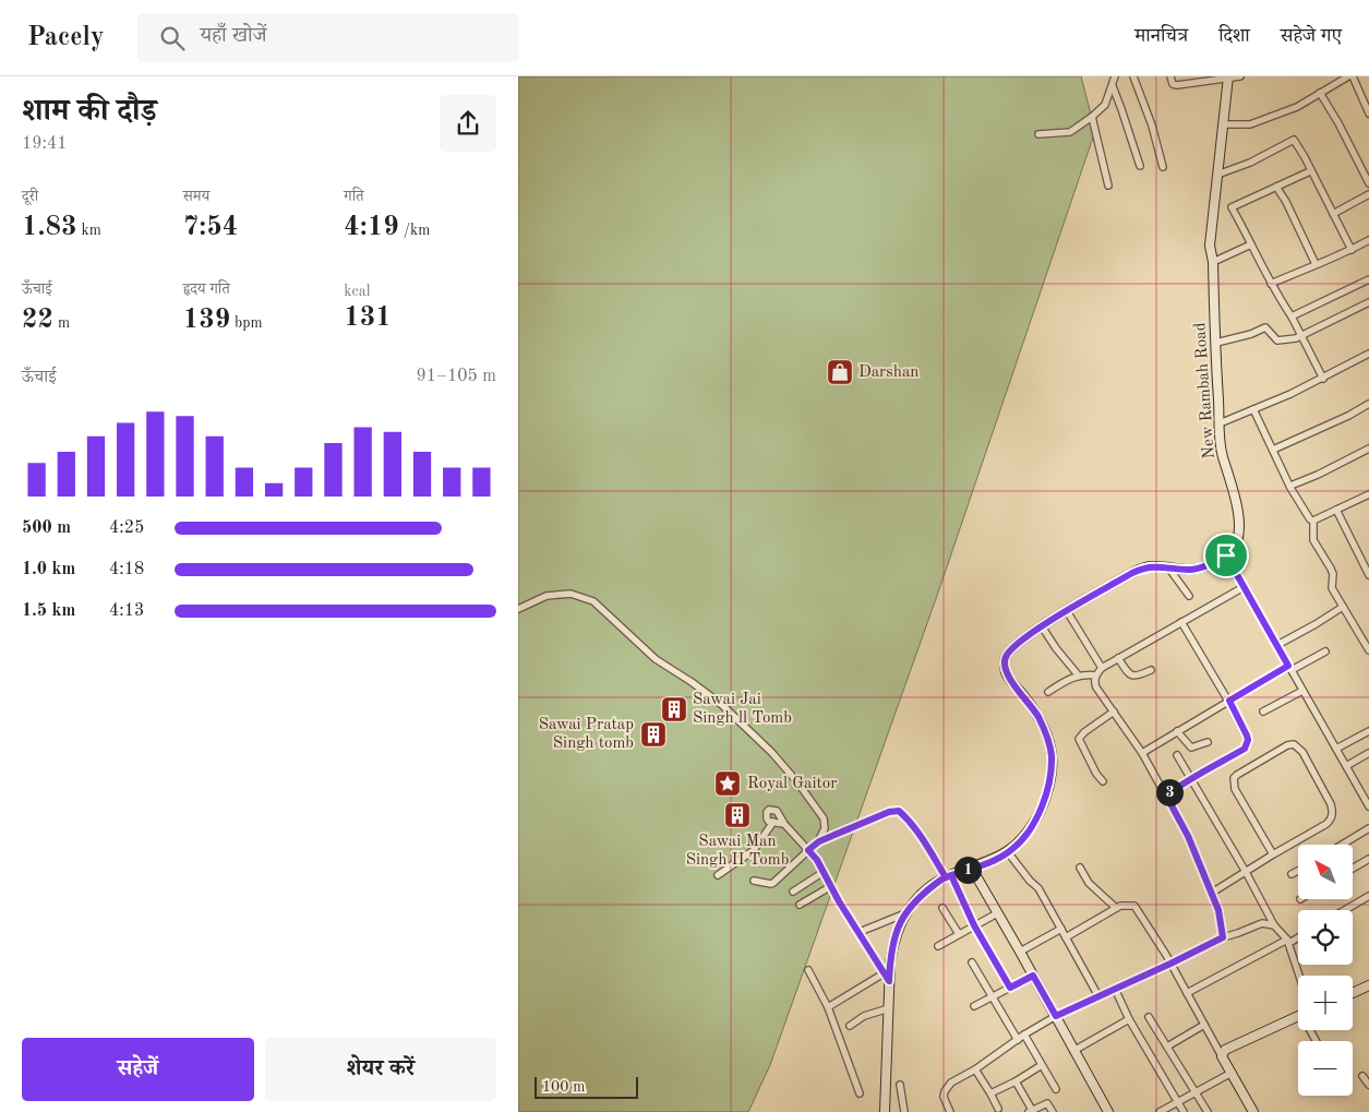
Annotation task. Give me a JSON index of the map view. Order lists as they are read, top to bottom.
{
  "streets": {
    "street": ["New Rambah Road"]
  },
  "places": {
    "shop": ["Darshan"],
    "building": ["Sawai Jai Singh ll Tomb", "Sawai Pratap Singh tomb", "Sawai Man Singh II Tomb"],
    "place": ["Royal Gaitor"]
  },
  "scale_bar": "100 m",
  "north": "top left",
  "page": {
    "header": "Pacely",
    "search": "यहाँ खोजें",
    "nav": ["मानचित्र", "दिशा", "सहेजे गए"],
    "heading": ["शाम की दौड़", "19:41"],
    "stats": [
      ["दूरी", "1.83 km"],
      ["समय", "7:54"],
      ["गति", "4:19 /km"],
      ["ऊँचाई", "22 m"],
      ["हृदय गति", "139 bpm"],
      ["kcal", "131"]
    ],
    "chart": ["ऊँचाई", "91–105 m"],
    "list": [
      {
        "name": "500 m",
        "note": "4:25"
      },
      {
        "name": "1.0 km",
        "note": "4:18"
      },
      {
        "name": "1.5 km",
        "note": "4:13"
      }
    ],
    "pins": ["3", "1"],
    "map_buttons": ["+", "−"],
    "buttons": ["सहेजें", "शेयर करें"],
    "scale": "100 m"
  }
}
